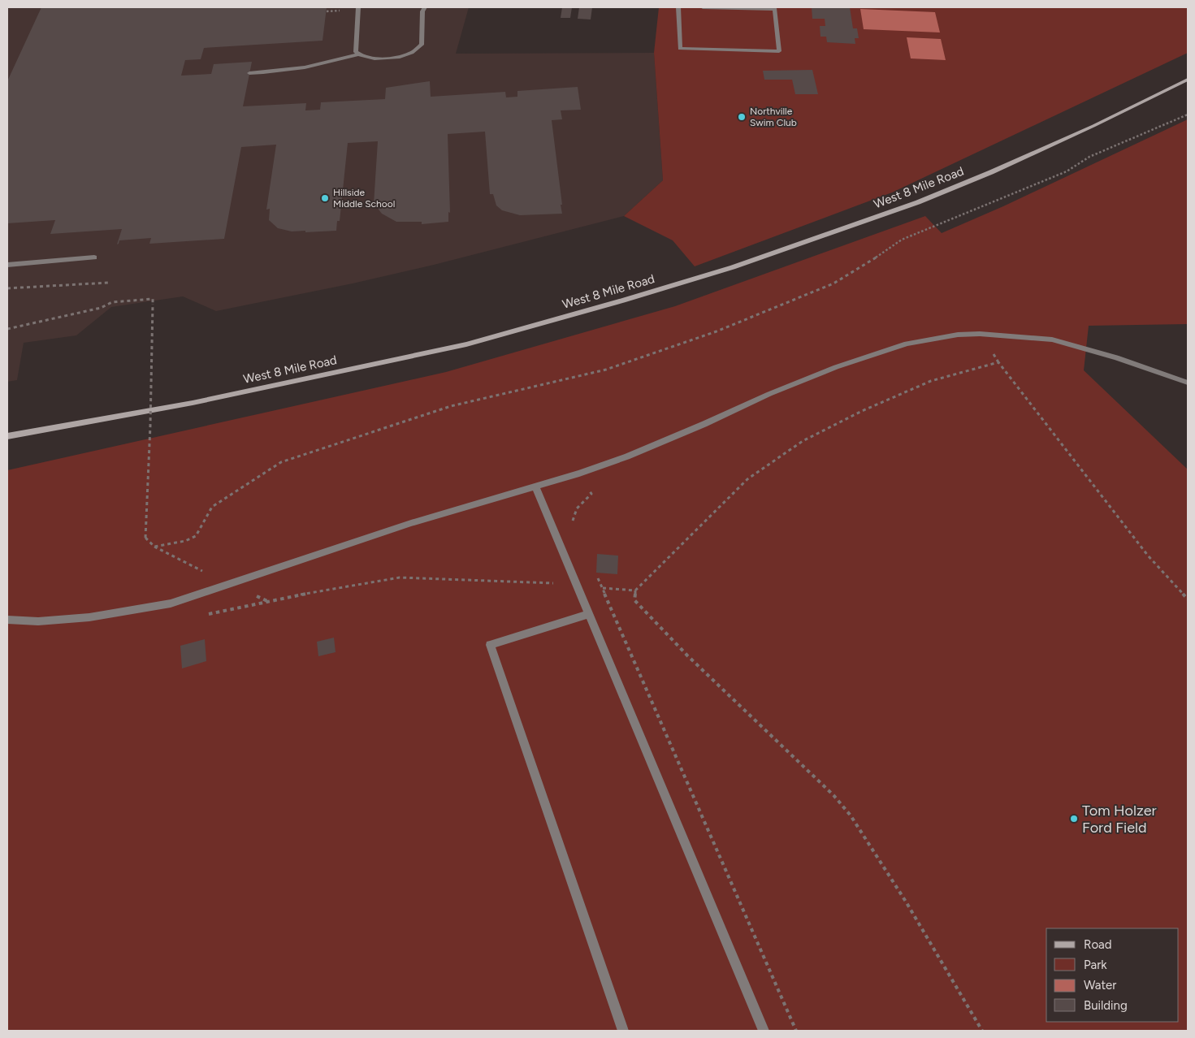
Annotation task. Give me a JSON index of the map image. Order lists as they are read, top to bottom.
{
  "streets": {
    "main road": ["West 8 Mile Road"]
  },
  "places": ["Northville Swim Club", "Hillside Middle School", "Tom Holzer Ford Field"],
  "legend": [
    "Road",
    "Park",
    "Water",
    "Building"
  ]
}
